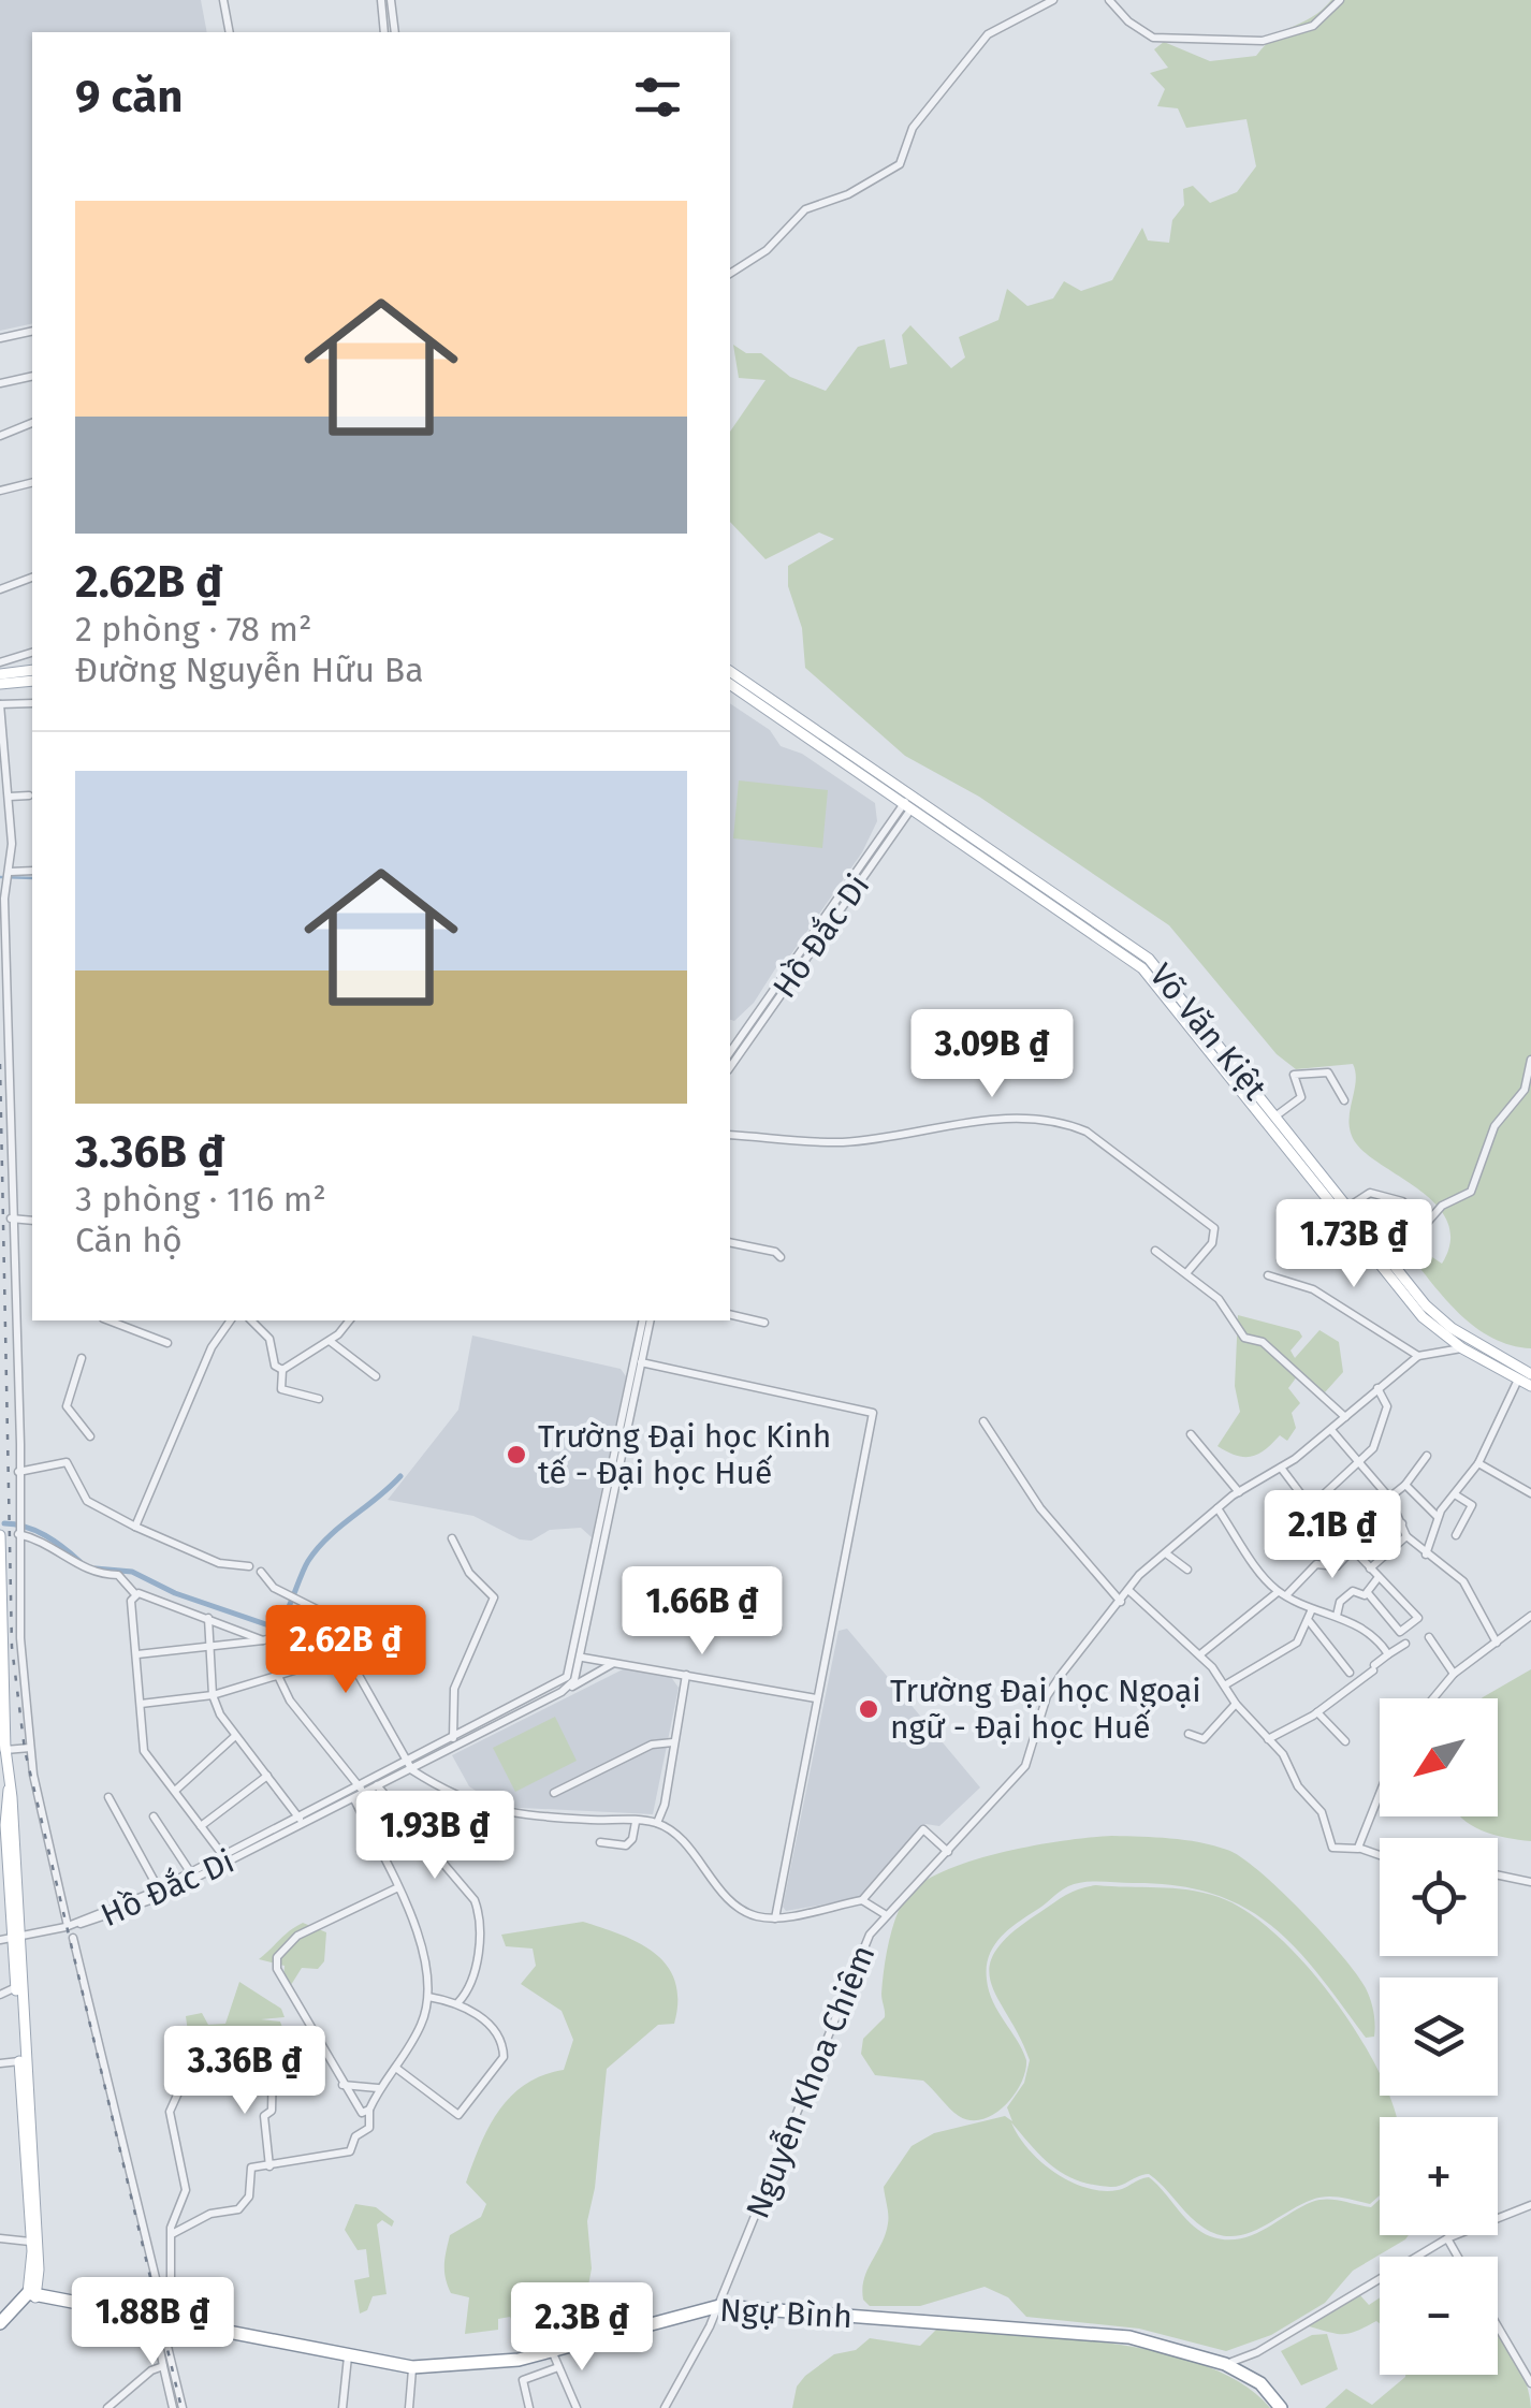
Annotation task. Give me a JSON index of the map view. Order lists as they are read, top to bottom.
{
  "streets": {
    "highway": ["Ngự Bình"],
    "main road": ["Võ Văn Kiệt"],
    "street": ["Hồ Đắc Di", "Nguyễn Khoa Chiêm"]
  },
  "crossings": [
    ["Hồ Đắc Di", "Võ Văn Kiệt"],
    ["Võ Văn Kiệt", "Nguyễn Khoa Chiêm"],
    ["Nguyễn Khoa Chiêm", "Ngự Bình"]
  ],
  "places": ["Trường Đại học Kinh tế - Đại học Huế", "Trường Đại học Ngoại ngữ - Đại học Huế"],
  "north": "bottom left",
  "page": {
    "heading": "9 căn",
    "list": [
      {
        "name": "2.62B ₫",
        "note": "2 phòng · 78 m² · Đường Nguyễn Hữu Ba"
      },
      {
        "name": "3.36B ₫",
        "note": "3 phòng · 116 m² · Căn hộ"
      }
    ],
    "price": [
      "3.09B ₫",
      "1.73B ₫",
      "2.1B ₫",
      "1.66B ₫",
      "2.62B ₫",
      "1.93B ₫",
      "3.36B ₫",
      "1.88B ₫",
      "2.3B ₫"
    ],
    "map_buttons": ["+", "−"]
  }
}
